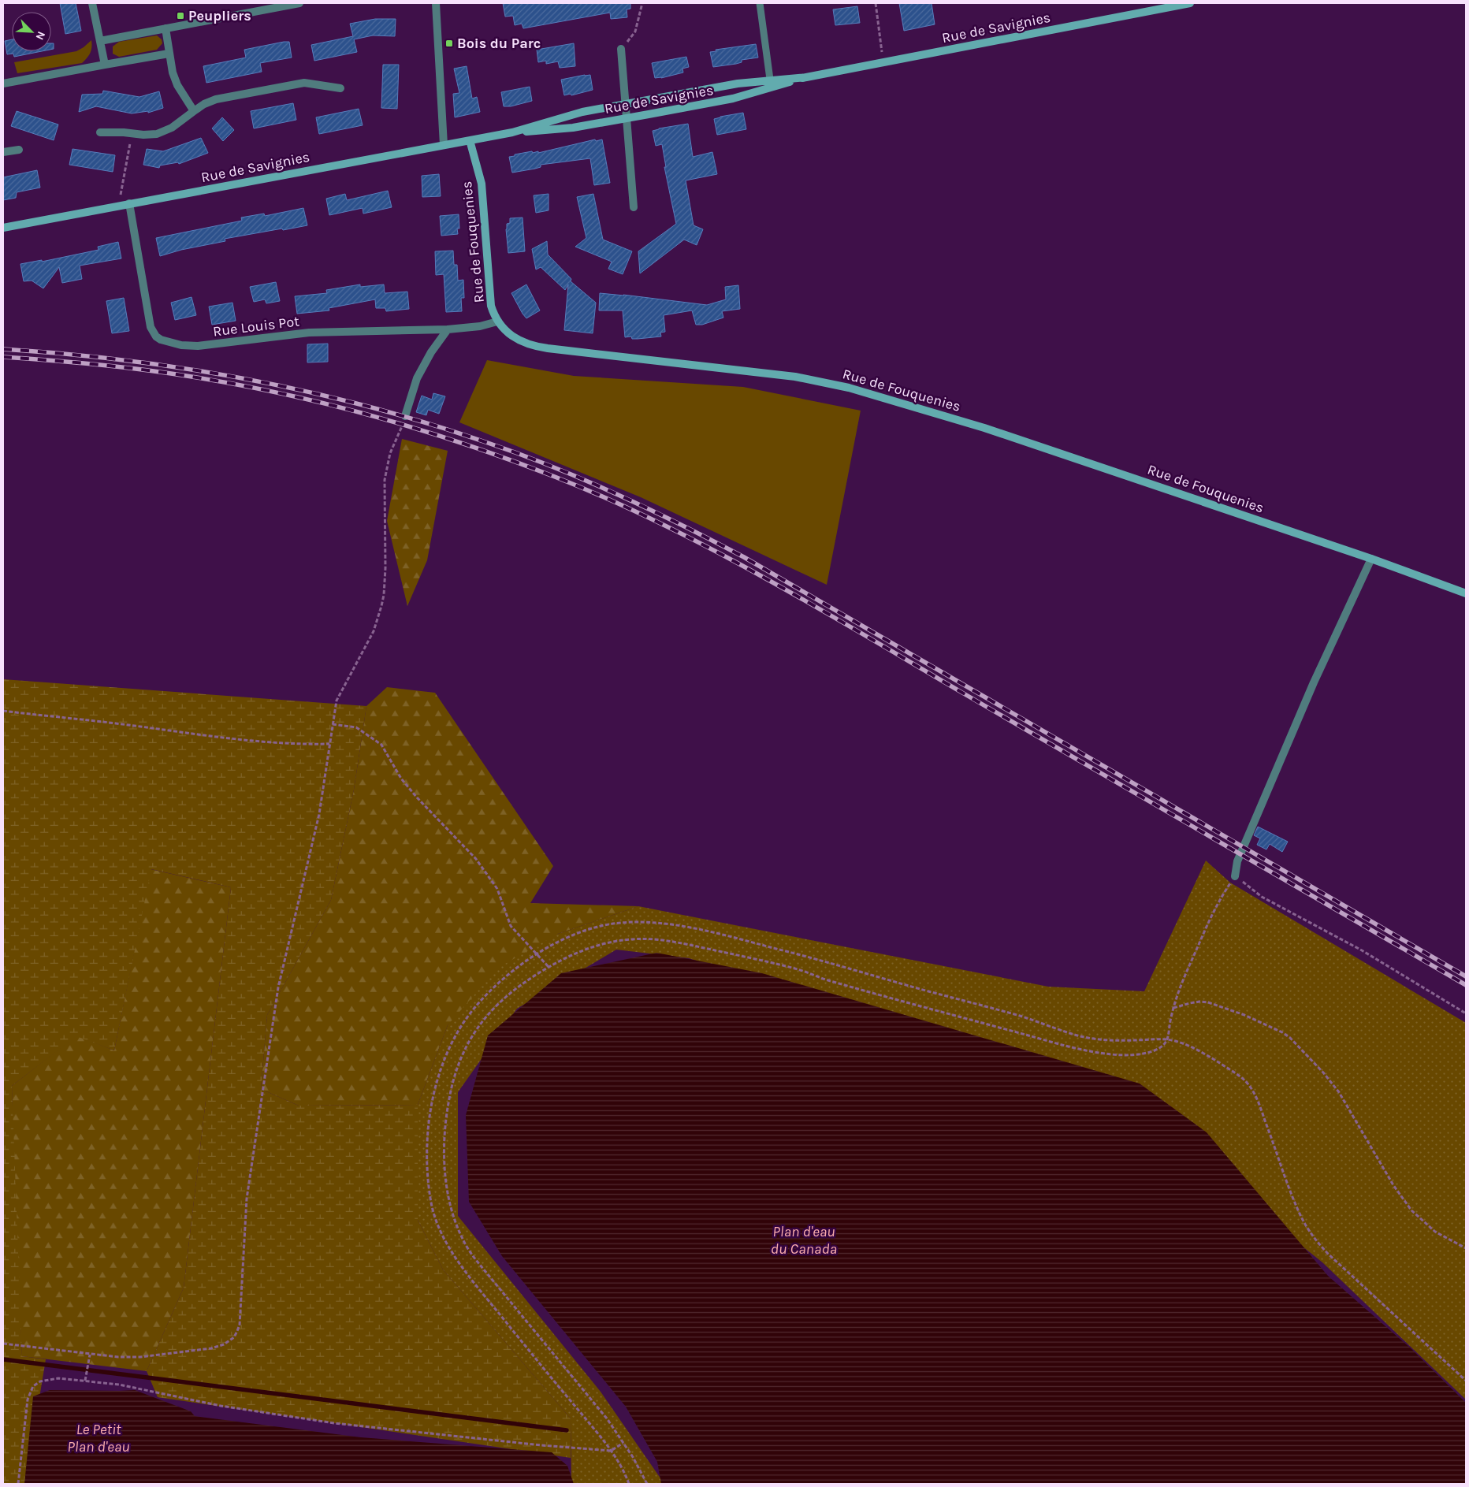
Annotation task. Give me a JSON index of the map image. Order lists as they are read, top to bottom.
{
  "streets": {
    "street": ["Rue de Savignies", "Rue de Fouquenies", "Rue Louis Pot"]
  },
  "crossings": [
    ["Rue de Savignies", "Rue de Fouquenies"],
    ["Rue de Savignies", "Rue Louis Pot"],
    ["Rue de Fouquenies", "Rue Louis Pot"]
  ],
  "water": ["Plan d'eau du Canada", "Le Petit Plan d'eau"],
  "places": {
    "transit": ["Peupliers", "Bois du Parc"]
  },
  "north": "bottom right"
}
